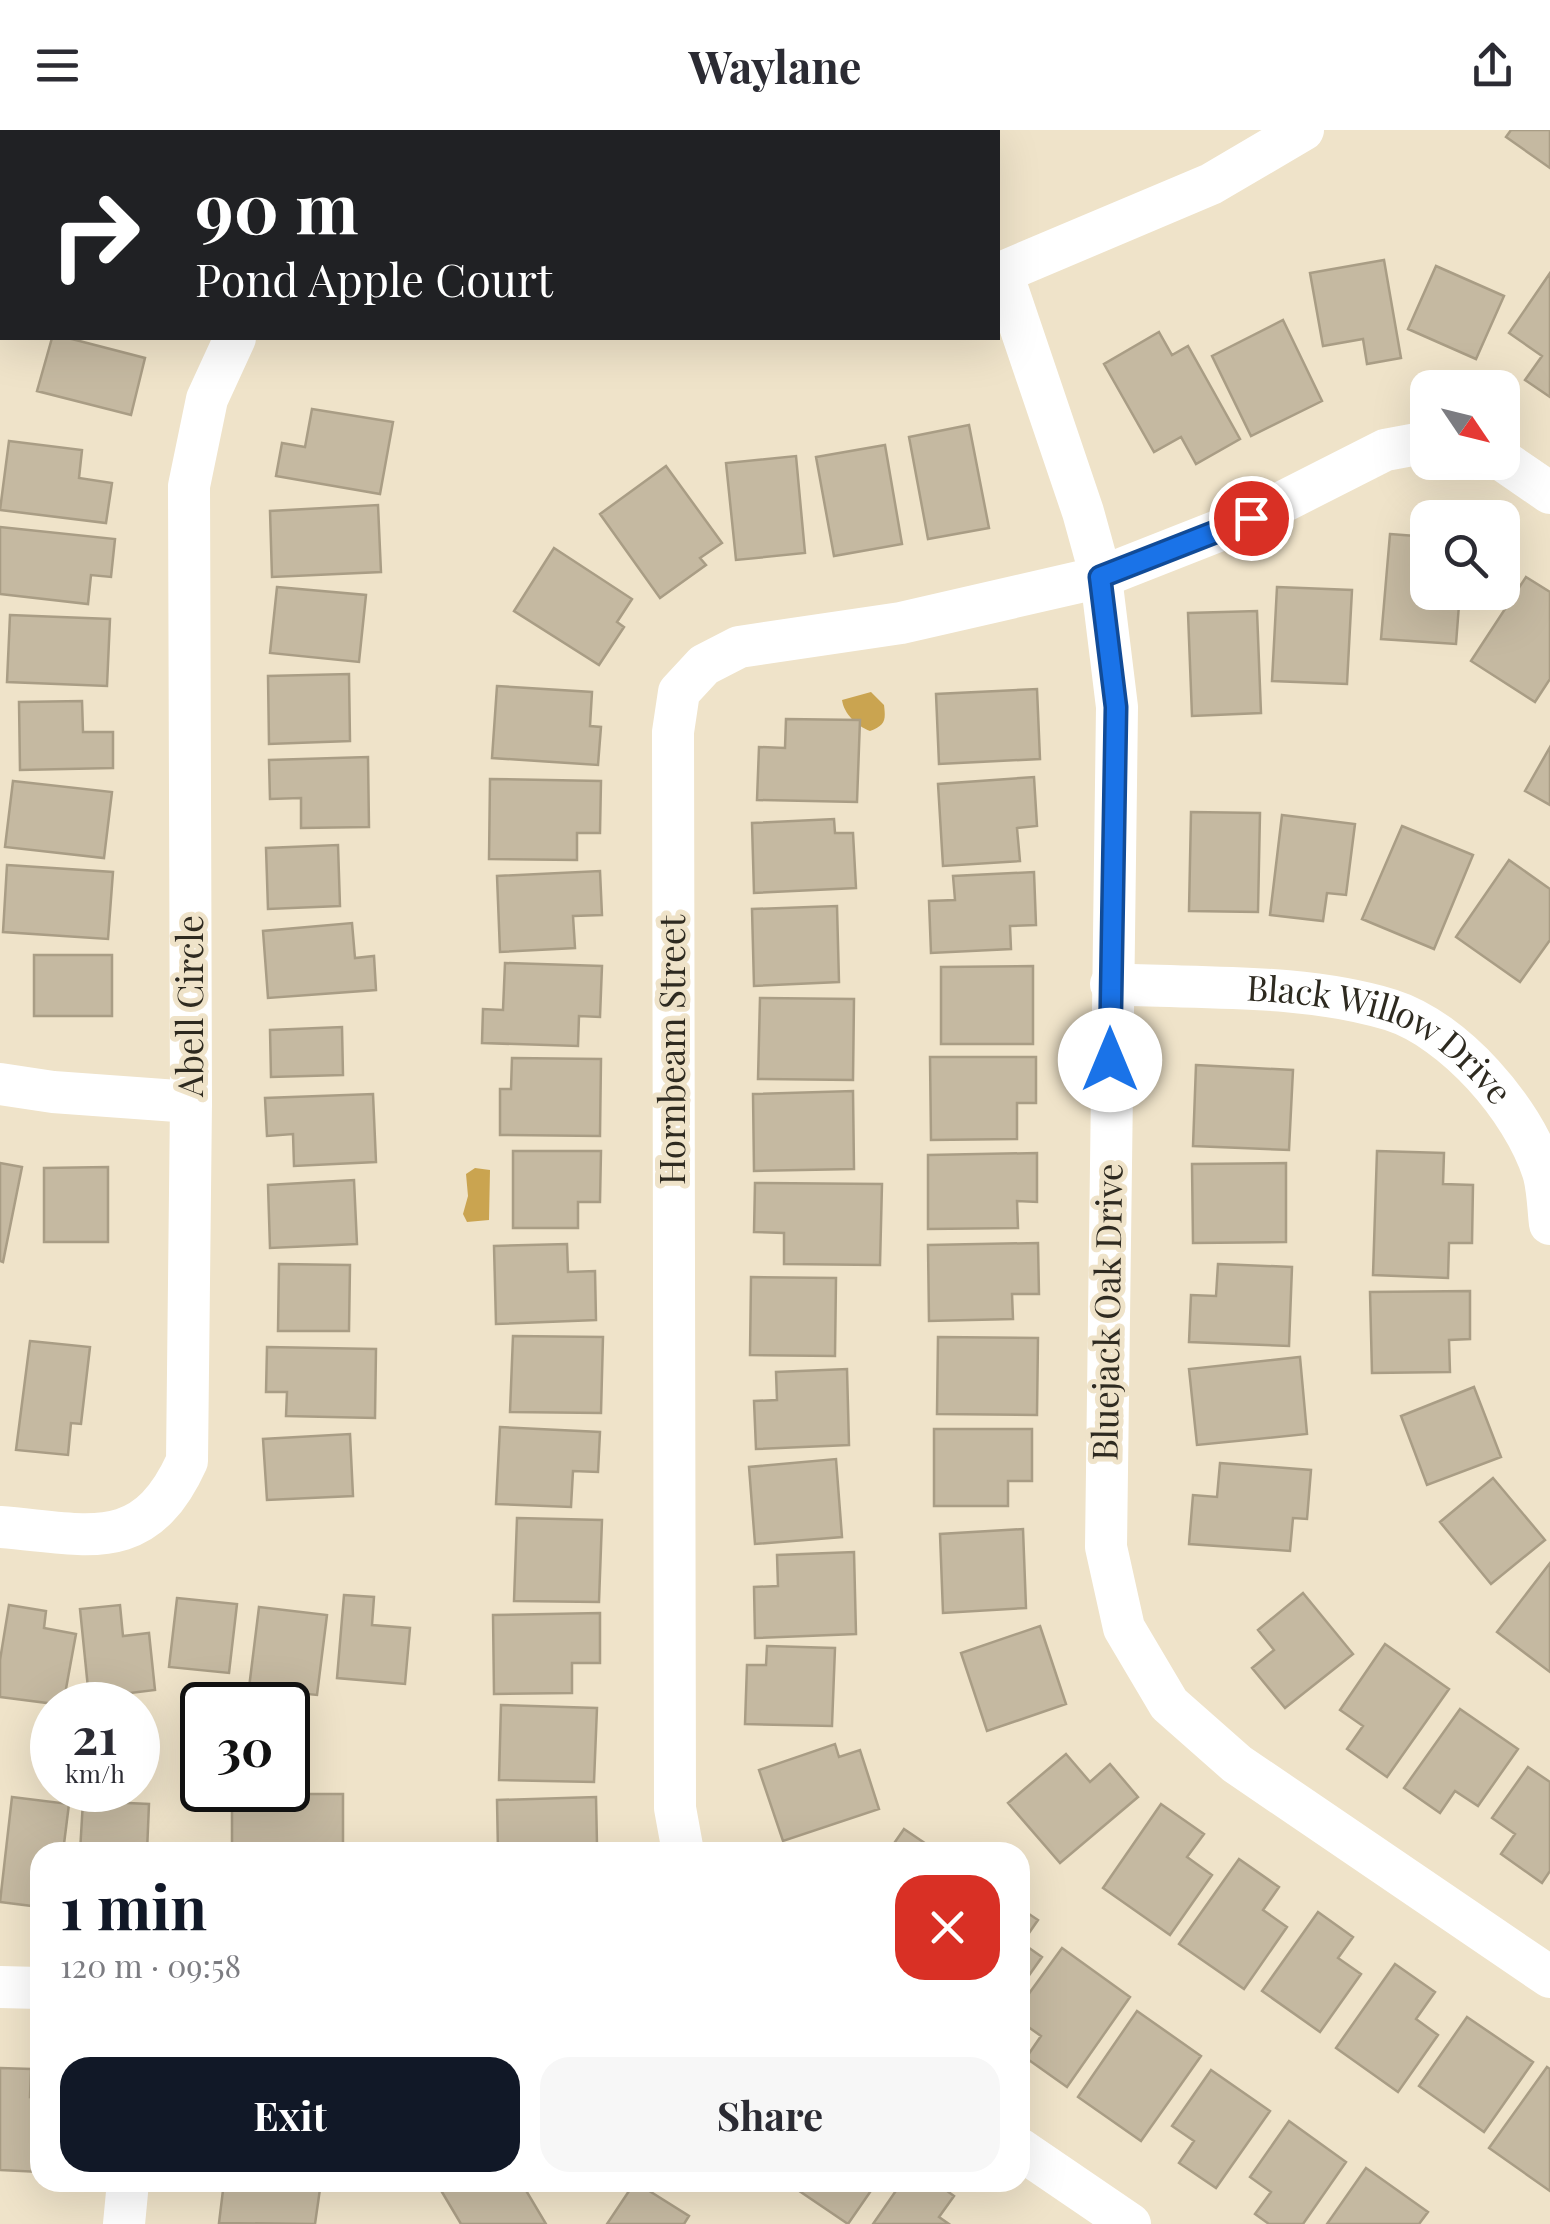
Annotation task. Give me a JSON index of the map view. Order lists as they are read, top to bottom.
{
  "streets": {
    "street": [
      "Abell Circle",
      "Hornbeam Street",
      "Black Willow Drive",
      "Bluejack Oak Drive"
    ]
  },
  "crossings": [
    ["Hornbeam Street", "Bluejack Oak Drive"],
    ["Black Willow Drive", "Bluejack Oak Drive"]
  ],
  "north": "bottom right",
  "page": {
    "header": "Waylane",
    "turn": ["90 m", "Pond Apple Court"],
    "speed": "21 km/h",
    "limit": "30",
    "heading": ["1 min", "120 m · 09:58"],
    "buttons": ["Exit", "Share"]
  }
}
